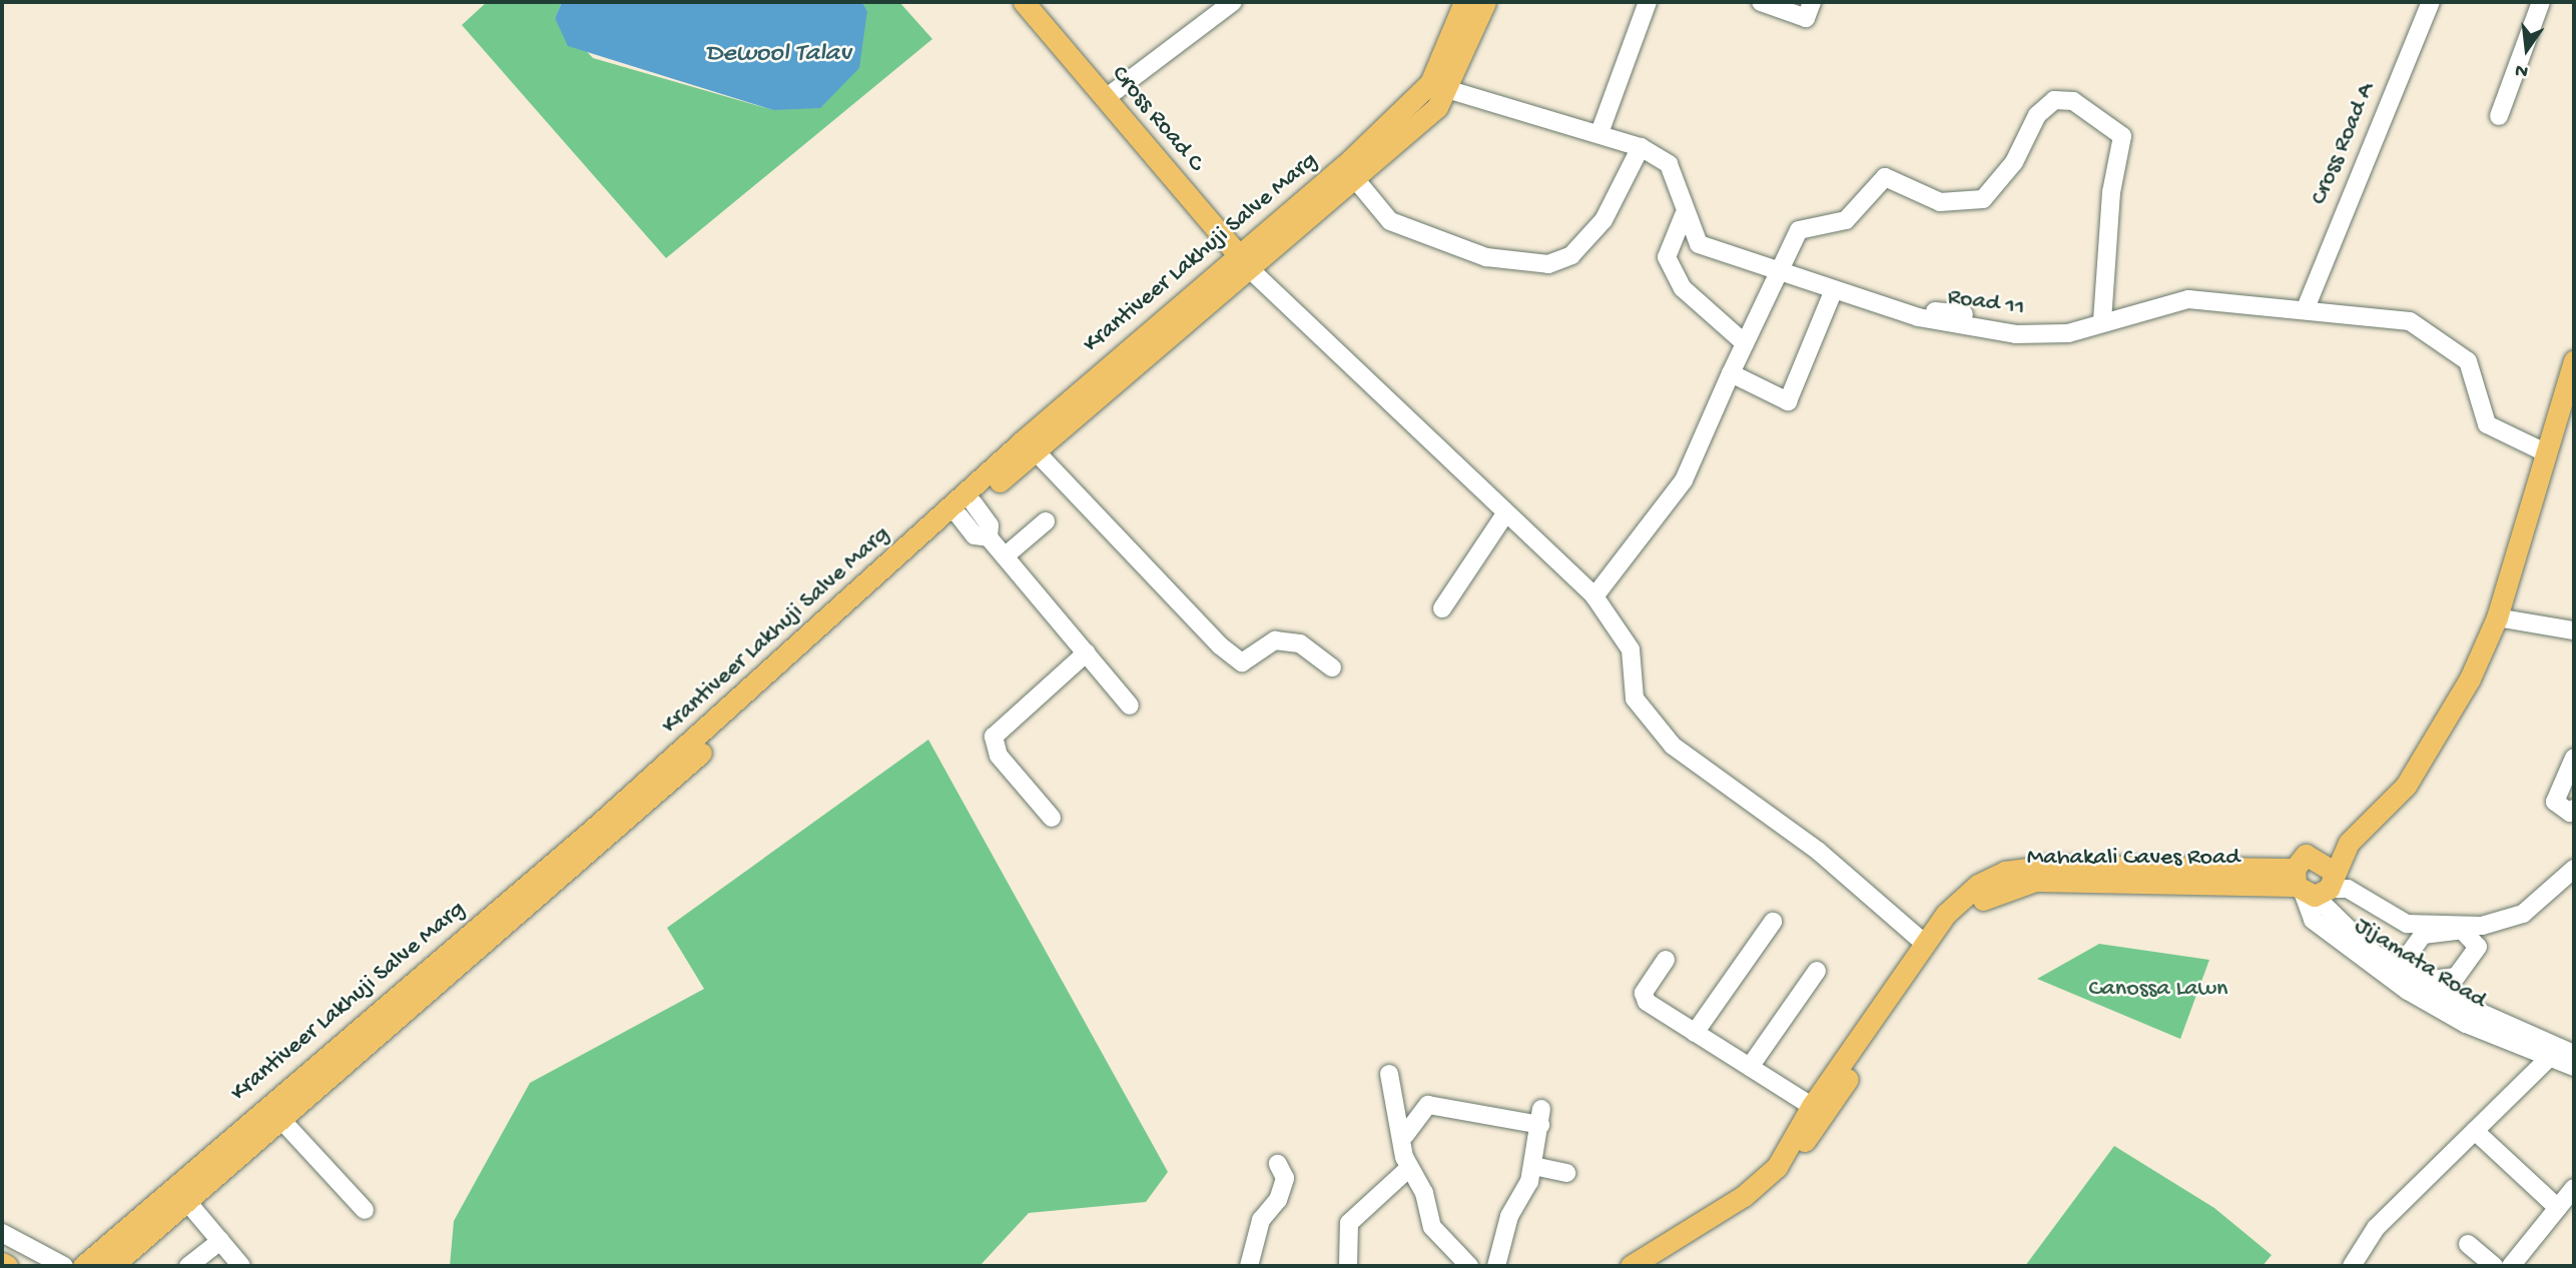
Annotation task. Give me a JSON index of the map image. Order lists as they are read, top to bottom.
{
  "streets": {
    "main road": ["Cross Road C", "Krantiveer Lakhuji Salve Marg", "Mahakali Caves Road"],
    "street": ["Cross Road A", "Road 11", "Jijamata Road"]
  },
  "crossings": [
    ["Cross Road C", "Krantiveer Lakhuji Salve Marg"],
    ["Cross Road A", "Road 11"],
    ["Krantiveer Lakhuji Salve Marg", "Road 11"],
    ["Mahakali Caves Road", "Jijamata Road"]
  ],
  "water": ["Dewool Talav"],
  "parks": ["Canossa Lawn"],
  "north": "bottom"
}
